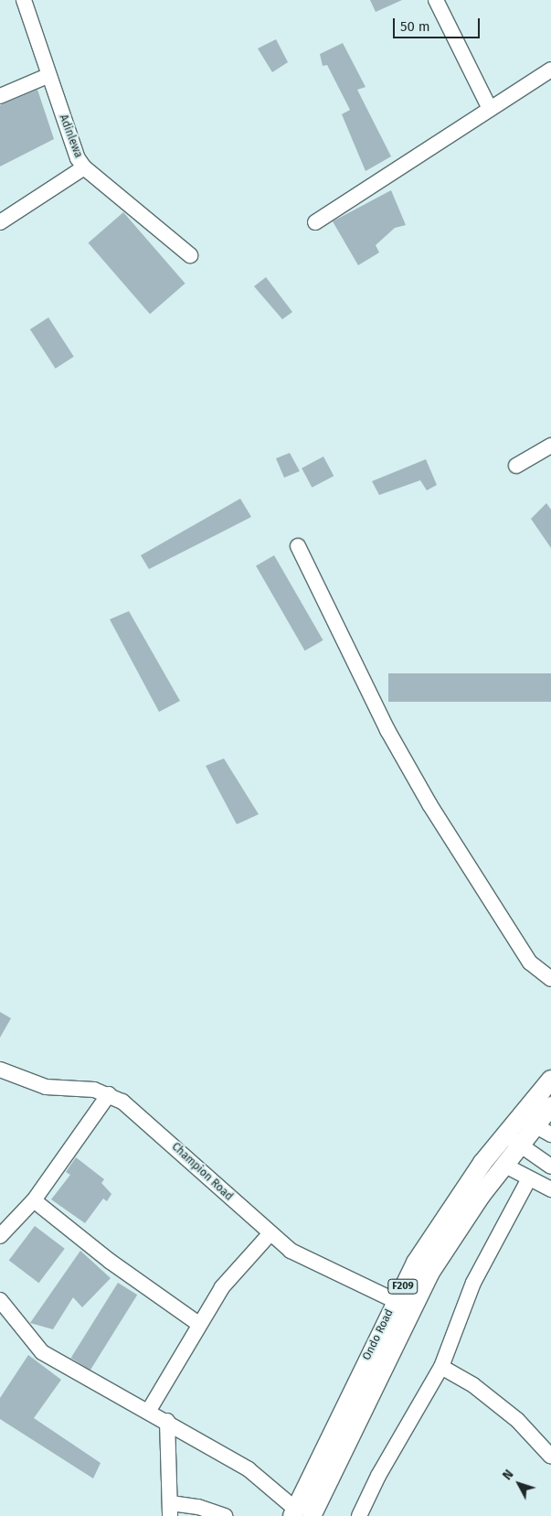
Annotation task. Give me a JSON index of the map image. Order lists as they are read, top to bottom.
{
  "streets": {
    "main road": ["F209", "Ondo Road"],
    "street": ["Adinlewa", "Champion Road"]
  },
  "crossings": [
    ["Champion Road", "Ondo Road"]
  ],
  "scale_bar": "50 m",
  "north": "top left"
}
